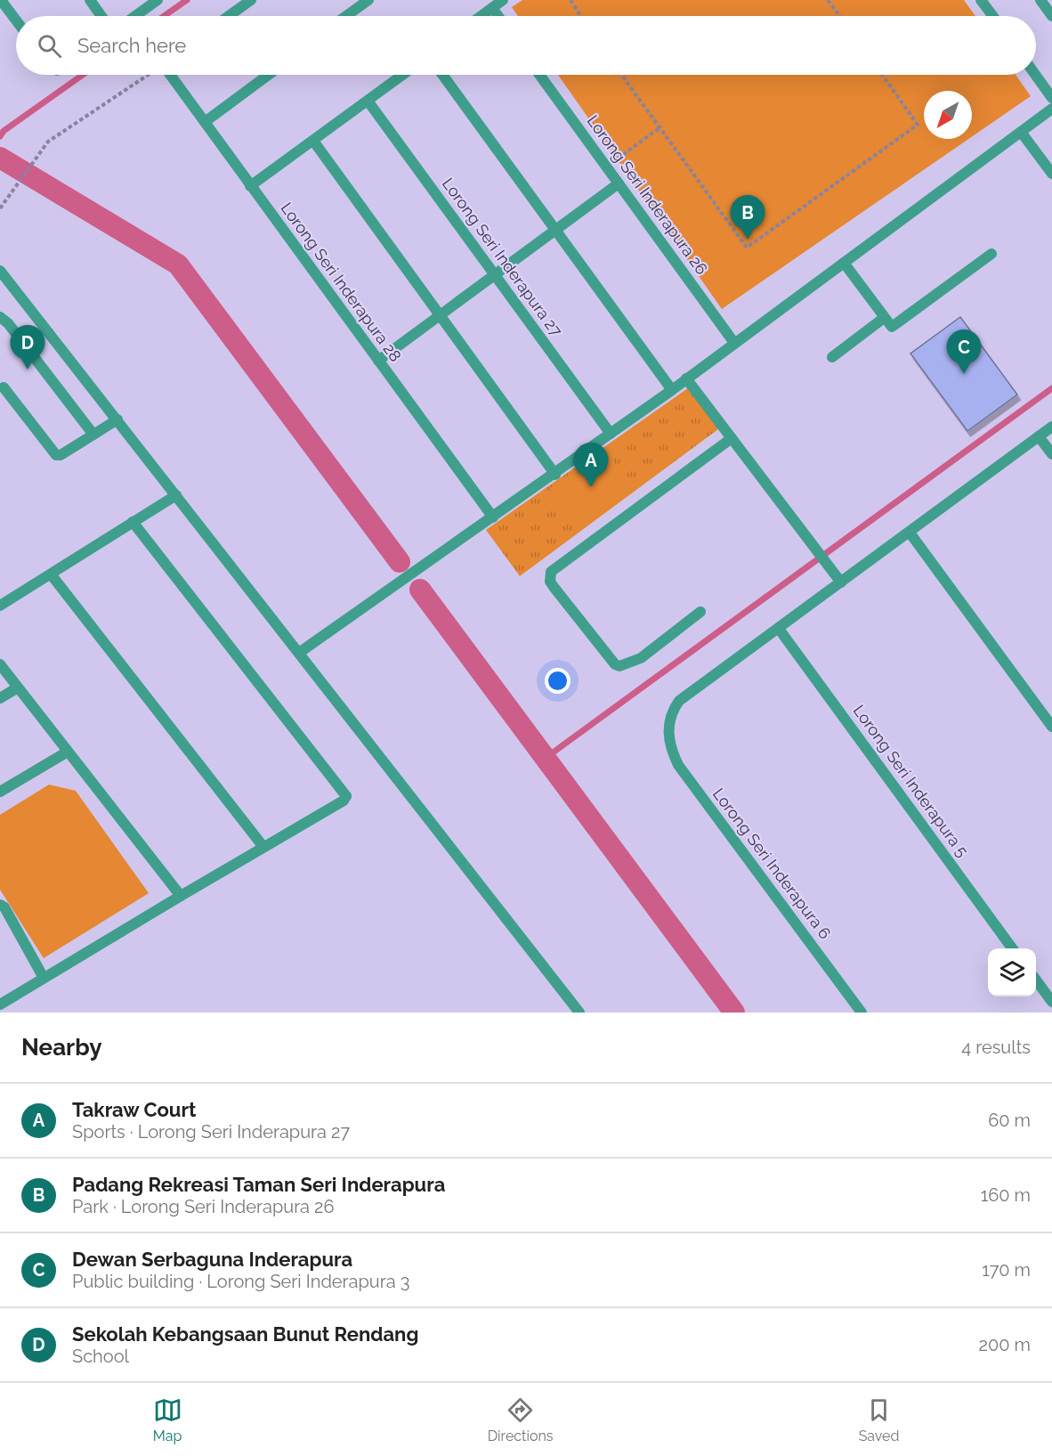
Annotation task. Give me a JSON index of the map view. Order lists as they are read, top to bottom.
{
  "streets": {
    "street": [
      "Lorong Seri Inderapura 26",
      "Lorong Seri Inderapura 27",
      "Lorong Seri Inderapura 28",
      "Lorong Seri Inderapura 5",
      "Lorong Seri Inderapura 6"
    ]
  },
  "crossings": [
    ["Lorong Seri Inderapura 5", "Lorong Seri Inderapura 6"]
  ],
  "north": "bottom left",
  "page": {
    "search": "Search here",
    "pins": [
      "B",
      "D",
      "C",
      "A"
    ],
    "heading": ["Nearby", "4 results"],
    "list": [
      {
        "mark": "A",
        "name": "Takraw Court",
        "note": "Sports · Lorong Seri Inderapura 27",
        "value": "60 m"
      },
      {
        "mark": "B",
        "name": "Padang Rekreasi Taman Seri Inderapura",
        "note": "Park · Lorong Seri Inderapura 26",
        "value": "160 m"
      },
      {
        "mark": "C",
        "name": "Dewan Serbaguna Inderapura",
        "note": "Public building · Lorong Seri Inderapura 3",
        "value": "170 m"
      },
      {
        "mark": "D",
        "name": "Sekolah Kebangsaan Bunut Rendang",
        "note": "School",
        "value": "200 m"
      }
    ],
    "nav": ["Map", "Directions", "Saved"]
  }
}
